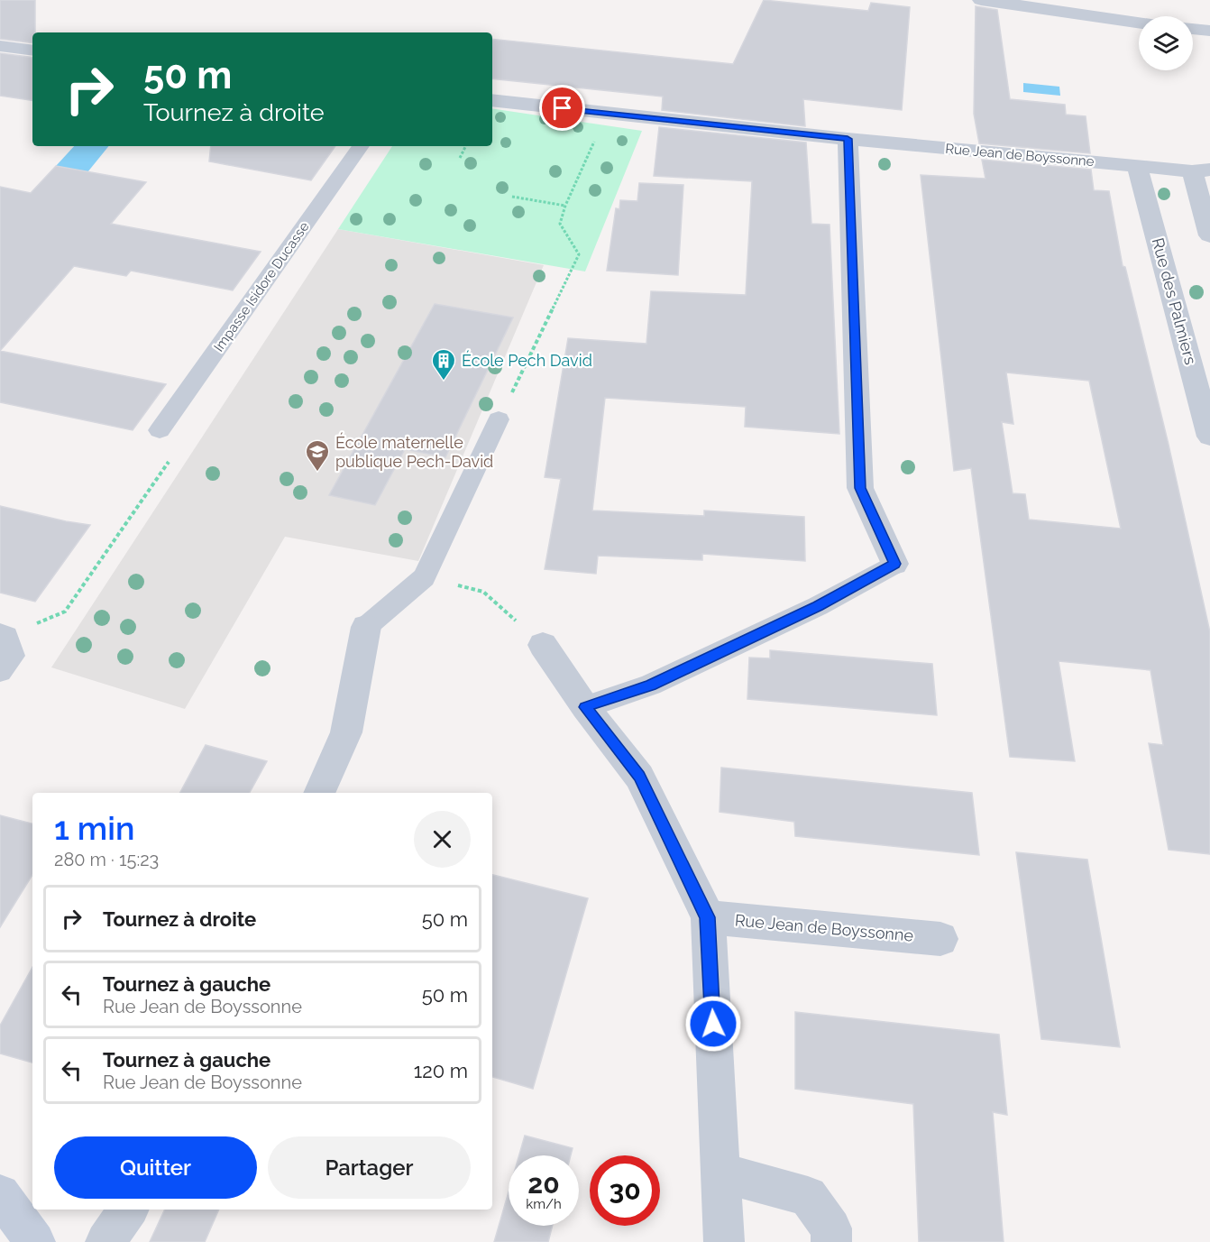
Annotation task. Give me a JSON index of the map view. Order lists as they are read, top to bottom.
{
  "streets": {
    "street": ["Rue Jean de Boyssonne", "Rue des Palmiers"],
    "lane": ["Impasse Isidore Ducasse"]
  },
  "crossings": [
    ["Rue Jean de Boyssonne", "Rue des Palmiers"]
  ],
  "places": {
    "building": ["École Pech David"],
    "school or university": ["École maternelle publique Pech-David"]
  },
  "page": {
    "turn": ["50 m", "Tournez à droite"],
    "heading": ["1 min", "280 m · 15:23"],
    "list": [
      {
        "name": "Tournez à droite",
        "value": "50 m"
      },
      {
        "name": "Tournez à gauche",
        "note": "Rue Jean de Boyssonne",
        "value": "50 m"
      },
      {
        "name": "Tournez à gauche",
        "note": "Rue Jean de Boyssonne",
        "value": "120 m"
      }
    ],
    "buttons": ["Quitter", "Partager"],
    "speed": "20 km/h",
    "limit": "30"
  }
}
